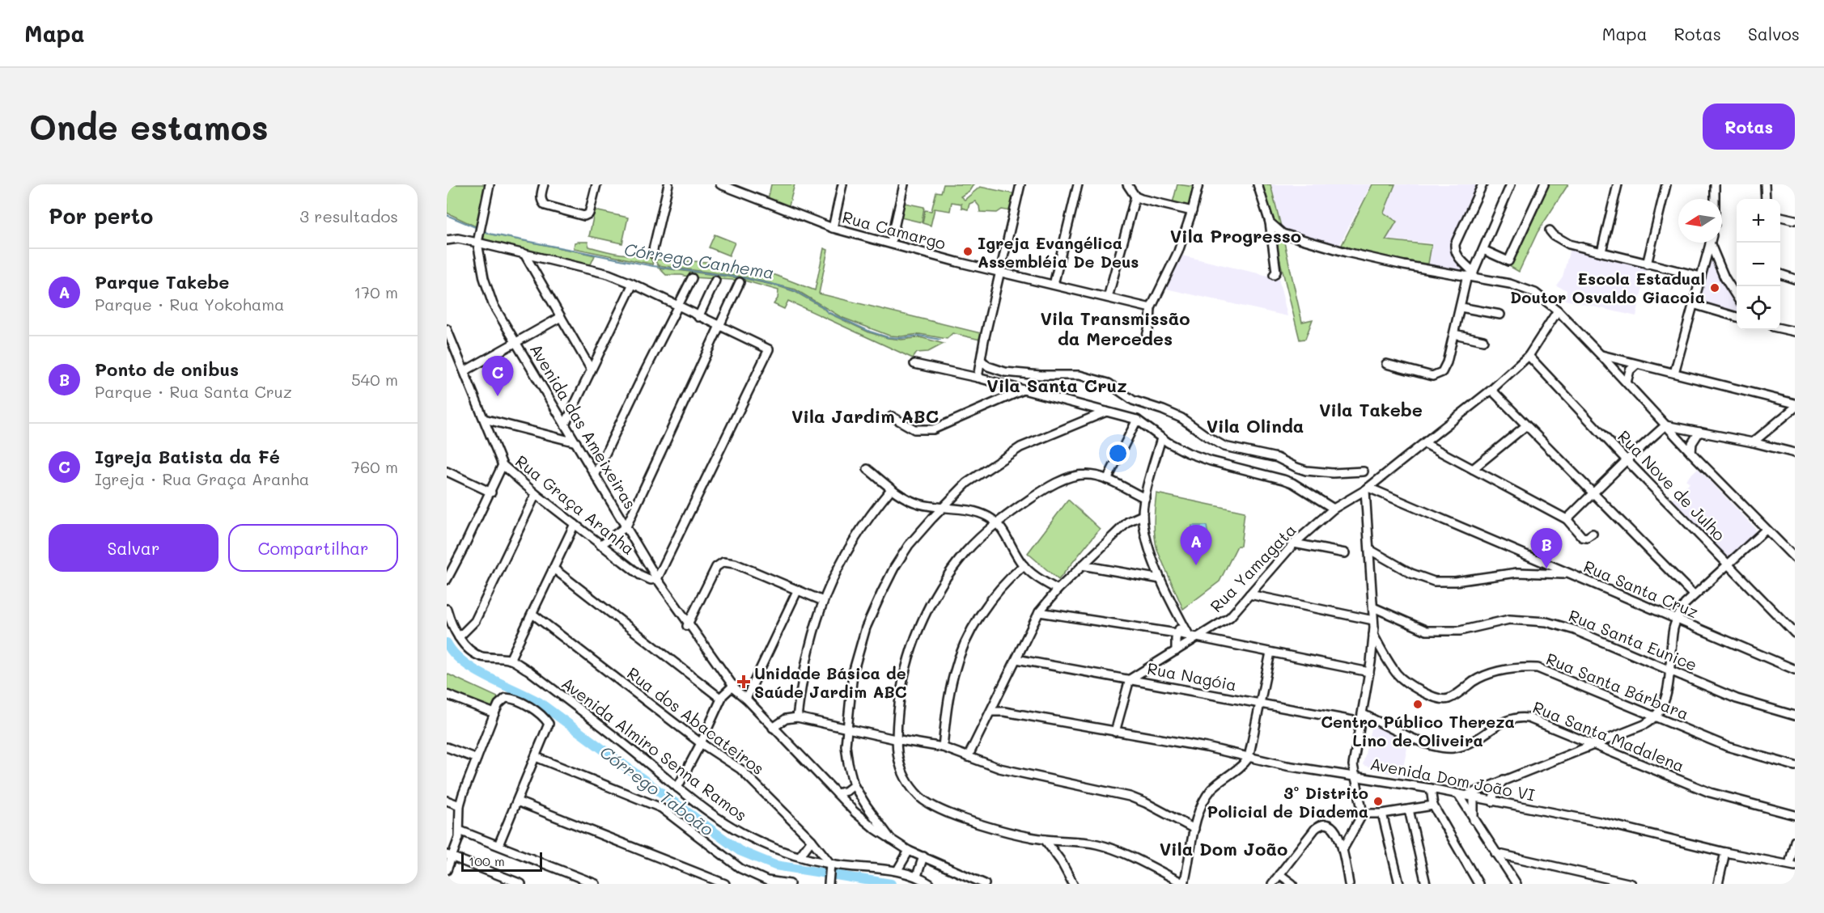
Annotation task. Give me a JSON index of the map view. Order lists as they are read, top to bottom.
{
  "streets": {
    "street": [
      "Rua Camargo",
      "Avenida das Ameixeiras",
      "Rua Nove de Julho",
      "Rua Graça Aranha",
      "Rua Yamagata",
      "Rua Santa Cruz",
      "Rua Santa Eunice",
      "Rua Nagóia",
      "Rua Santa Bárbara",
      "Rua dos Abacateiros",
      "Rua Santa Madalena",
      "Avenida Almiro Senna Ramos",
      "Avenida Dom João VI"
    ]
  },
  "crossings": [
    ["Avenida das Ameixeiras", "Rua Graça Aranha"],
    ["Rua Nove de Julho", "Rua Yamagata"],
    ["Rua Yamagata", "Rua Santa Cruz"],
    ["Rua Yamagata", "Rua Nagóia"],
    ["Rua Nagóia", "Rua Santa Madalena"],
    ["Rua dos Abacateiros", "Avenida Almiro Senna Ramos"]
  ],
  "districts": [
    "Vila Progresso",
    "Vila Transmissão da Mercedes",
    "Vila Santa Cruz",
    "Vila Takebe",
    "Vila Jardim ABC",
    "Vila Olinda",
    "Vila Dom João"
  ],
  "water": ["Córrego Canhema", "Córrego Taboão"],
  "places": {
    "other": [
      "Igreja Evangélica Assembléia De Deus",
      "Escola Estadual Doutor Osvaldo Giacoia",
      "Centro Público Thereza Lino de Oliveira",
      "3º Distrito Policial de Diadema"
    ],
    "health": ["Unidade Básica de Saúde Jardim ABC"]
  },
  "scale_bar": "100 m",
  "north": "left",
  "page": {
    "header": "Mapa",
    "nav": ["Mapa", "Rotas", "Salvos"],
    "buttons": [
      "Rotas",
      ["Salvar", "Compartilhar"]
    ],
    "title": "Onde estamos",
    "heading": ["Por perto", "3 resultados"],
    "map_buttons": ["+", "−"],
    "list": [
      {
        "mark": "A",
        "name": "Parque Takebe",
        "note": "Parque · Rua Yokohama",
        "value": "170 m"
      },
      {
        "mark": "B",
        "name": "Ponto de onibus",
        "note": "Parque · Rua Santa Cruz",
        "value": "540 m"
      },
      {
        "mark": "C",
        "name": "Igreja Batista da Fé",
        "note": "Igreja · Rua Graça Aranha",
        "value": "760 m"
      }
    ],
    "pins": ["C", "A", "B"],
    "scale": "100 m"
  }
}
